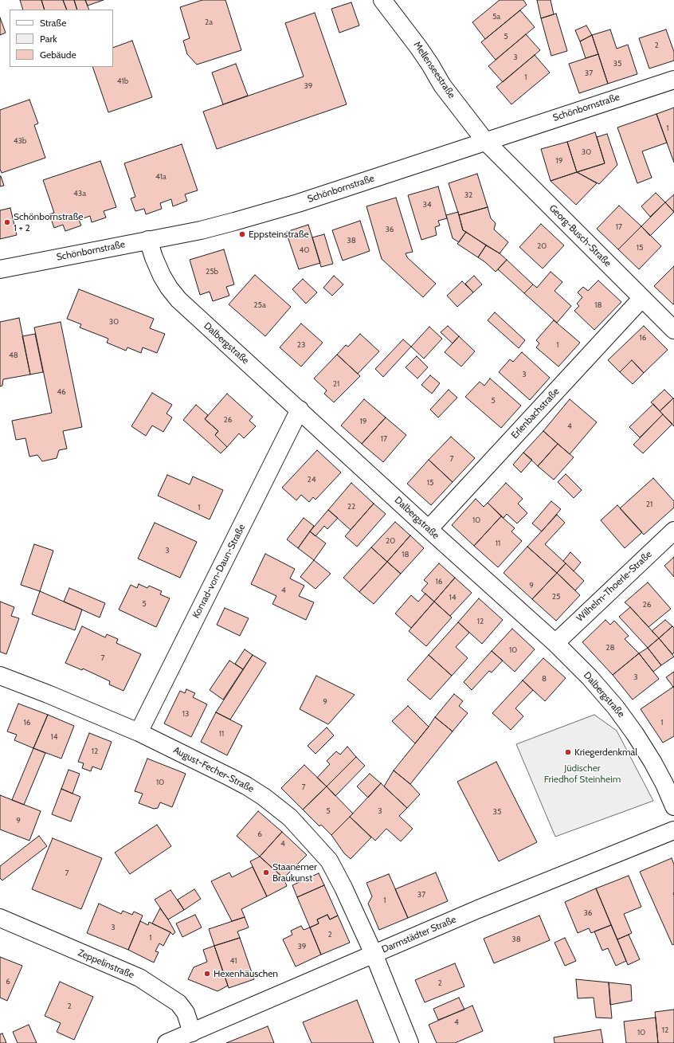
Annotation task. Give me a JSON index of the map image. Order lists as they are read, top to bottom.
{
  "streets": {
    "street": [
      "Mellenseestraße",
      "Schönbornstraße",
      "Georg-Busch-Straße",
      "Dalbergstraße",
      "Erlenbachstraße",
      "Konrad-von-Daun-Straße",
      "Wilhelm-Thoerle-Straße",
      "August-Fecher-Straße",
      "Darmstädter Straße",
      "Zeppelinstraße"
    ]
  },
  "crossings": [
    ["Mellenseestraße", "Schönbornstraße"],
    ["Mellenseestraße", "Georg-Busch-Straße"],
    ["Schönbornstraße", "Georg-Busch-Straße"],
    ["Schönbornstraße", "Dalbergstraße"],
    ["Georg-Busch-Straße", "Erlenbachstraße"],
    ["Dalbergstraße", "Erlenbachstraße"],
    ["Dalbergstraße", "Konrad-von-Daun-Straße"],
    ["Dalbergstraße", "Wilhelm-Thoerle-Straße"],
    ["Konrad-von-Daun-Straße", "August-Fecher-Straße"],
    ["August-Fecher-Straße", "Darmstädter Straße"],
    ["Darmstädter Straße", "Zeppelinstraße"]
  ],
  "parks": ["Jüdischer Friedhof Steinheim"],
  "places": [
    "Schönbornstraße 1 + 2",
    "Eppsteinstraße",
    "Kriegerdenkmal",
    "Staanemer Braukunst",
    "Hexenhäuschen"
  ],
  "house_numbers": [
    "5a",
    "2a",
    "5",
    "2",
    "3",
    "35",
    "37",
    "1",
    "41b",
    "39",
    "1",
    "43b",
    "30",
    "19",
    "41a",
    "43a",
    "32",
    "34",
    "17",
    "36",
    "38",
    "20",
    "15",
    "40",
    "25b",
    "25a",
    "18",
    "30",
    "16",
    "23",
    "1",
    "48",
    "3",
    "21",
    "46",
    "5",
    "26",
    "19",
    "4",
    "17",
    "7",
    "24",
    "15",
    "21",
    "22",
    "1",
    "10",
    "20",
    "11",
    "3",
    "18",
    "16",
    "9",
    "4",
    "25",
    "14",
    "5",
    "26",
    "12",
    "28",
    "10",
    "7",
    "3",
    "8",
    "9",
    "13",
    "16",
    "1",
    "11",
    "14",
    "12",
    "10",
    "7",
    "5",
    "3",
    "35",
    "9",
    "6",
    "4",
    "7",
    "37",
    "1",
    "36",
    "3",
    "2",
    "1",
    "38",
    "39",
    "41",
    "6",
    "2",
    "2",
    "4",
    "12",
    "10"
  ],
  "legend": ["Straße", "Park", "Gebäude"]
}
